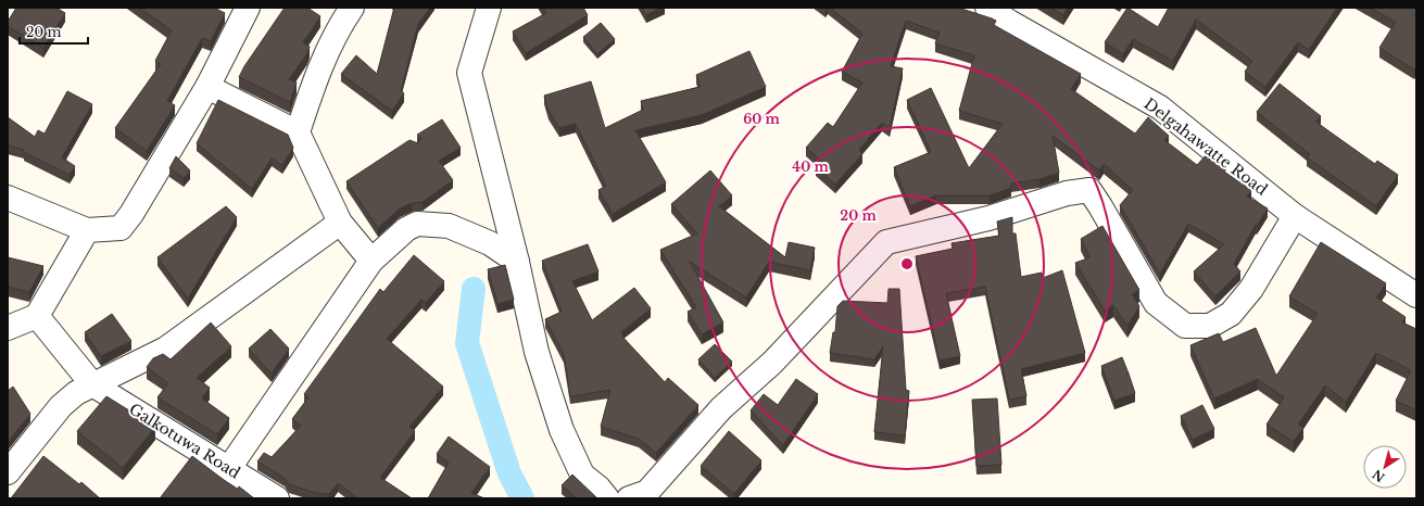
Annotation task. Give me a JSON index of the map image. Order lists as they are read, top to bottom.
{
  "streets": {
    "street": ["Delgahawatte Road", "Galkotuwa Road"]
  },
  "scale_bar": "20 m",
  "north": "bottom left",
  "rings": ["60 m", "40 m", "20 m"]
}
